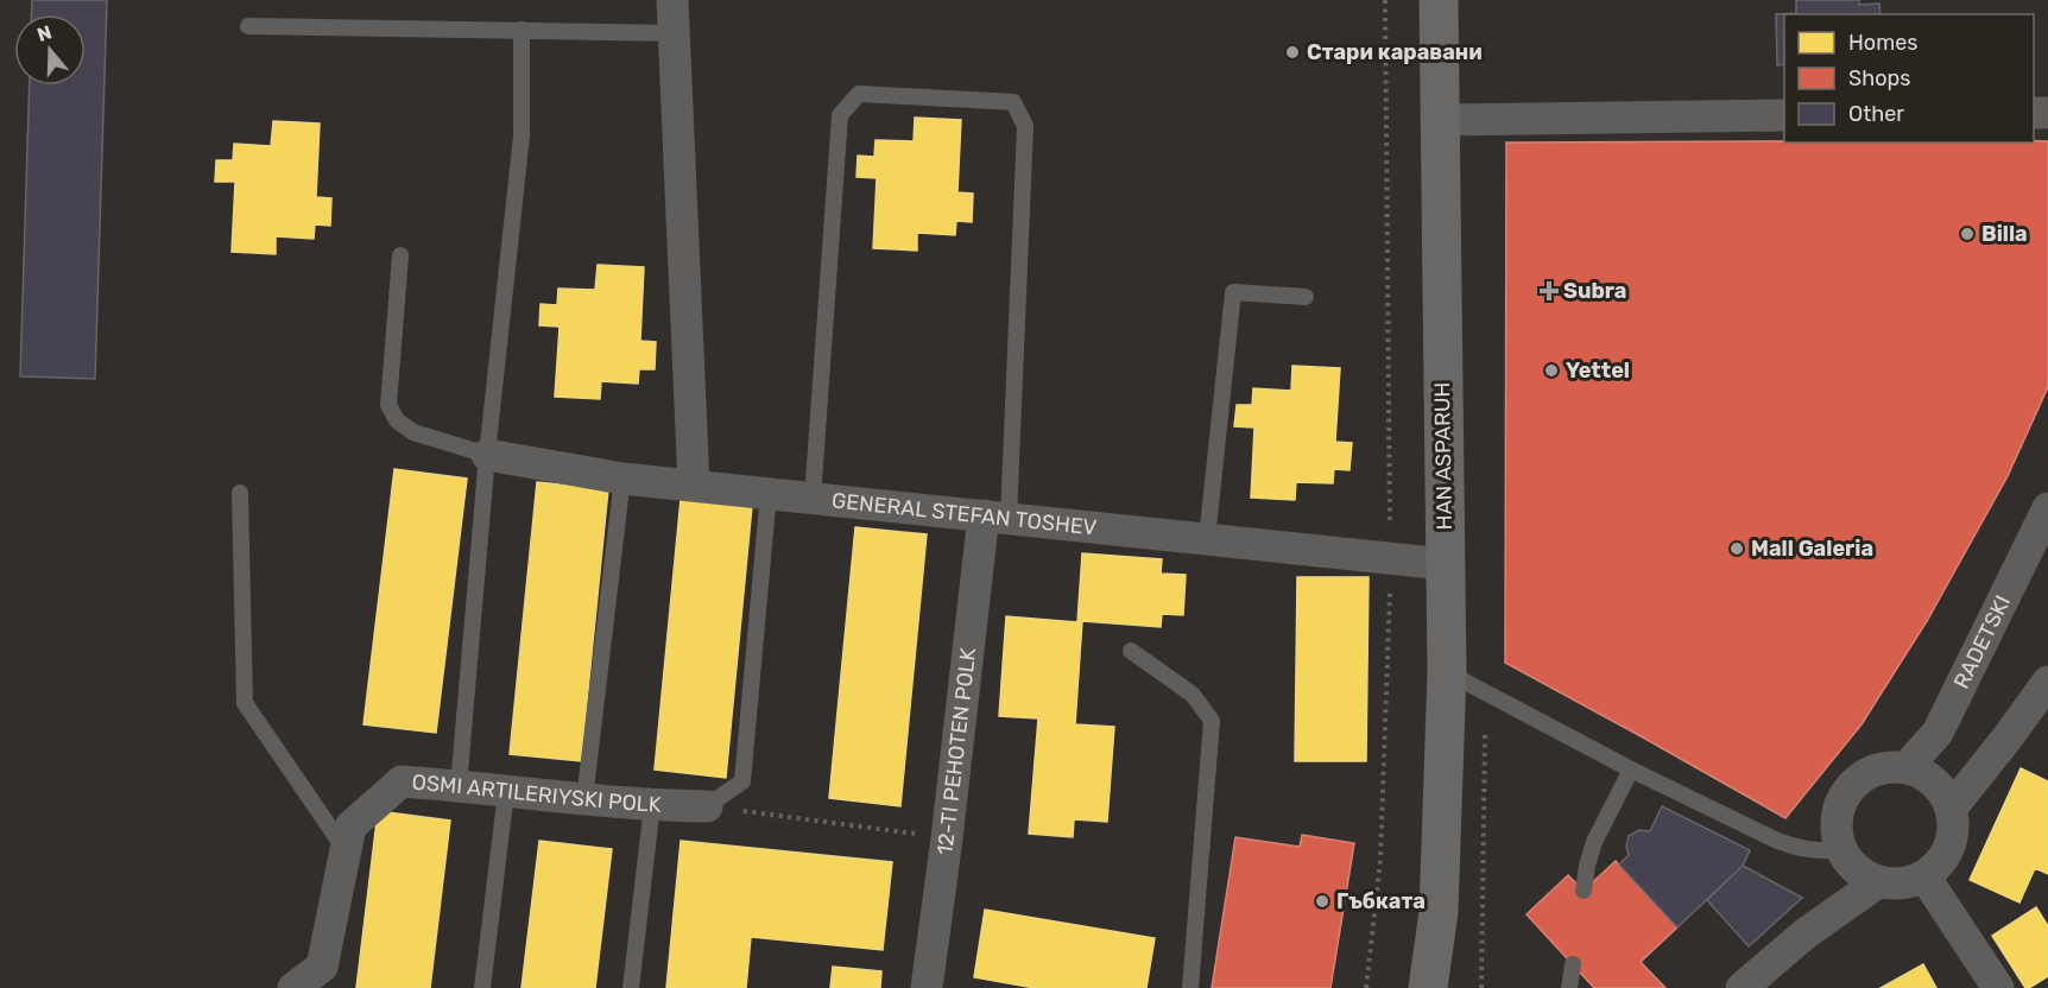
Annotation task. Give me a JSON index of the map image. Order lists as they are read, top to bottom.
{
  "streets": {
    "main road": ["HAN ASPARUH"],
    "street": [
      "GENERAL STEFAN TOSHEV",
      "RADETSKI",
      "12-TI PEHOTEN POLK",
      "OSMI ARTILERIYSKI POLK"
    ]
  },
  "crossings": [
    ["HAN ASPARUH", "GENERAL STEFAN TOSHEV"],
    ["GENERAL STEFAN TOSHEV", "12-TI PEHOTEN POLK"]
  ],
  "places": {
    "other": [
      "Стари каравани",
      "Billa",
      "Yettel",
      "Mall Galeria",
      "Гъбката"
    ],
    "health": ["Subra"]
  },
  "legend": ["Homes", "Shops", "Other"],
  "north": "top"
}
